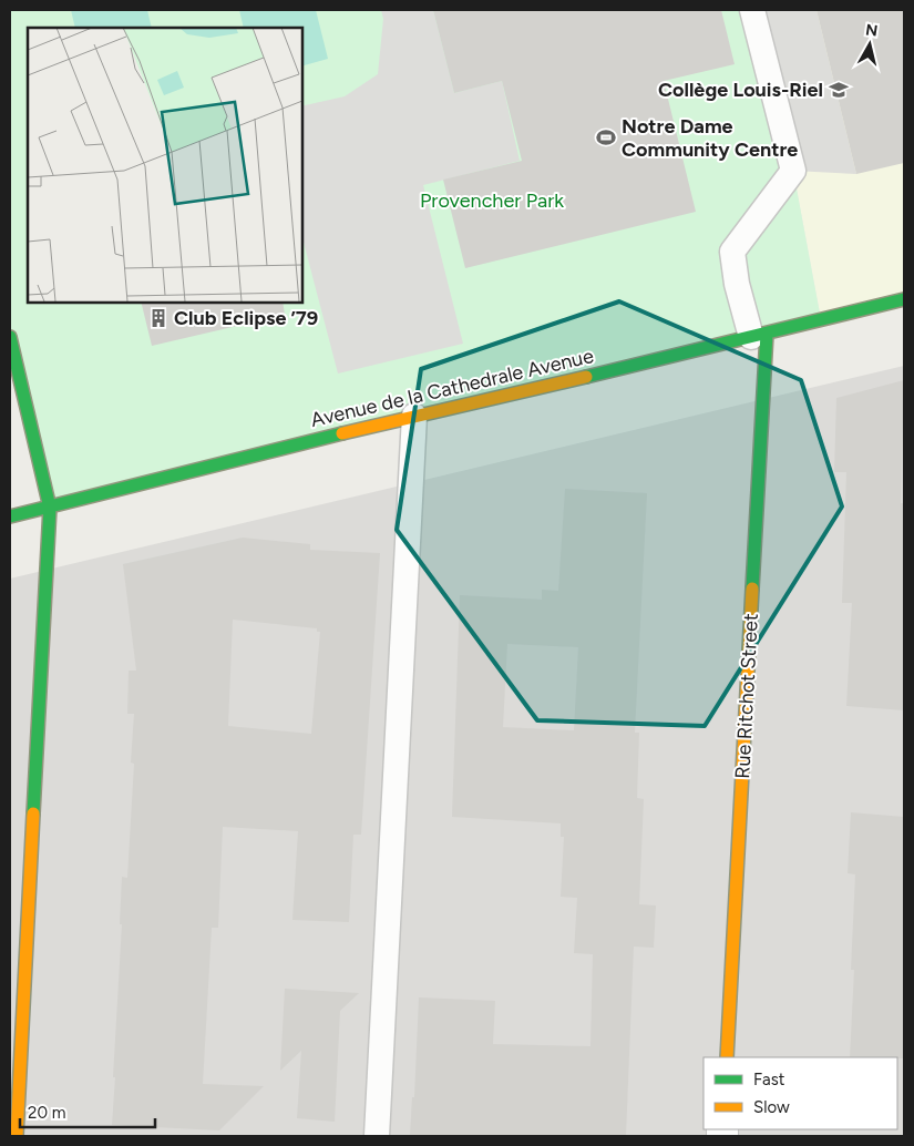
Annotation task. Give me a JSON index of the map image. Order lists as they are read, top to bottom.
{
  "streets": {
    "street": ["Avenue de la Cathedrale Avenue", "Rue Ritchot Street"]
  },
  "crossings": [
    ["Avenue de la Cathedrale Avenue", "Rue Ritchot Street"]
  ],
  "parks": ["Provencher Park"],
  "places": {
    "school or university": ["Collège Louis-Riel"],
    "sports": ["Notre Dame Community Centre"],
    "building": ["Club Eclipse ’79"]
  },
  "legend": ["Fast", "Slow"],
  "scale_bar": "20 m",
  "north": "top"
}
